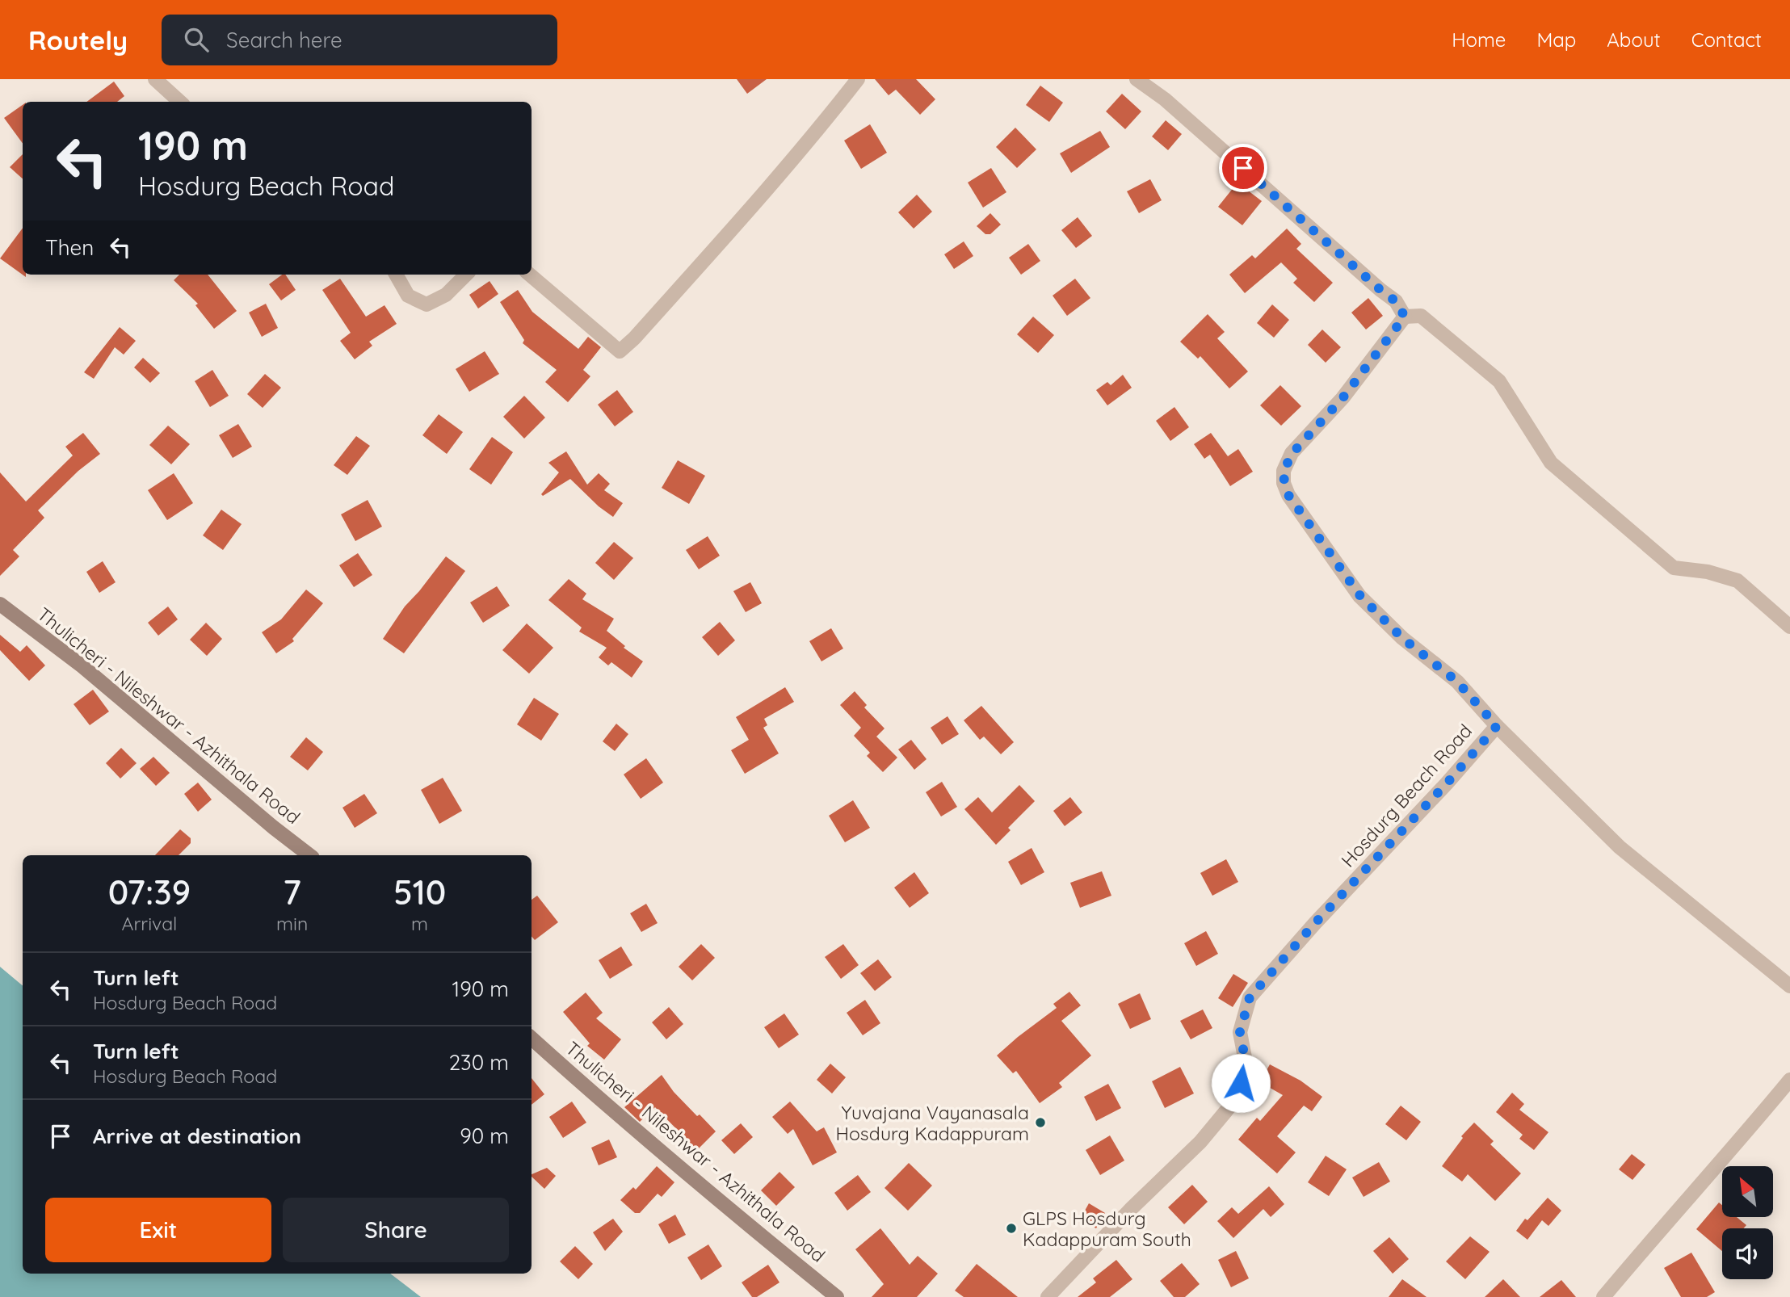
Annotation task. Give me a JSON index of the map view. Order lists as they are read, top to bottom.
{
  "streets": {
    "main road": ["Thulicheri - Nileshwar - Azhithala Road"],
    "street": ["Hosdurg Beach Road"]
  },
  "places": ["Yuvajana Vayanasala Hosdurg Kadappuram", "GLPS Hosdurg Kadappuram South"],
  "north": "top left",
  "page": {
    "header": "Routely",
    "search": "Search here",
    "nav": [
      "Home",
      "Map",
      "About",
      "Contact"
    ],
    "turn": ["190 m", "Hosdurg Beach Road"],
    "then": "Then",
    "eta": [
      "07:39",
      "Arrival",
      "7",
      "min",
      "510",
      "m"
    ],
    "list": [
      {
        "name": "Turn left",
        "note": "Hosdurg Beach Road",
        "value": "190 m"
      },
      {
        "name": "Turn left",
        "note": "Hosdurg Beach Road",
        "value": "230 m"
      },
      {
        "name": "Arrive at destination",
        "value": "90 m"
      }
    ],
    "buttons": ["Exit", "Share"]
  }
}
